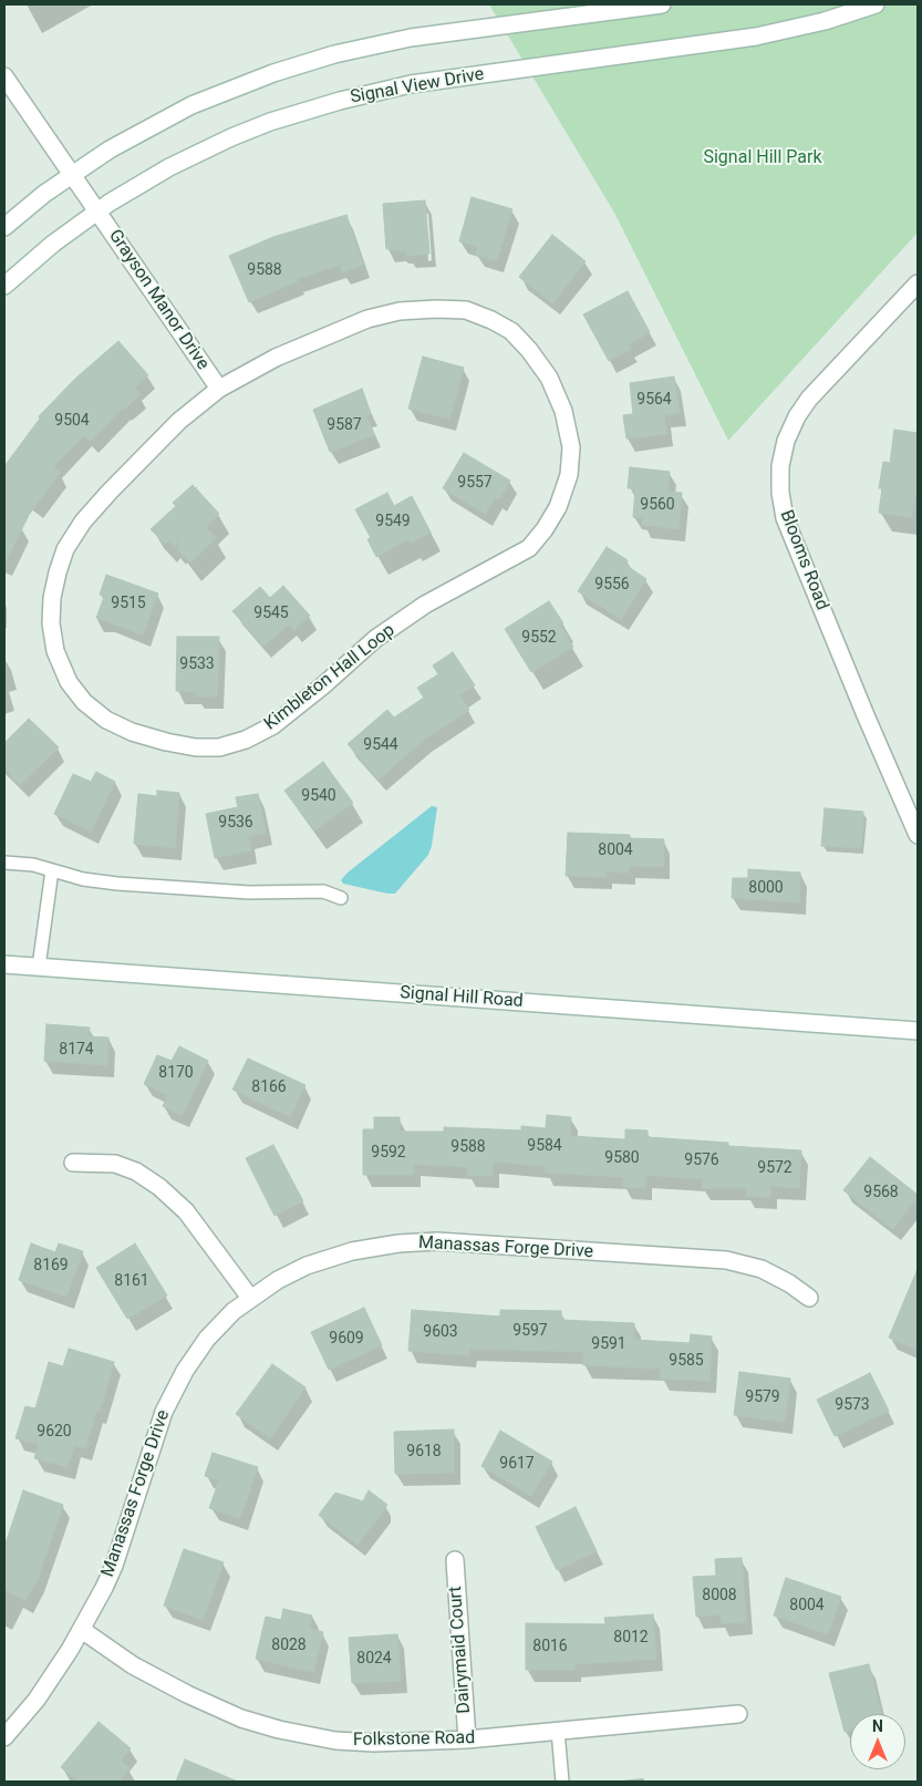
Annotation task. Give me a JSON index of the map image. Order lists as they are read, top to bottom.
{
  "streets": {
    "street": [
      "Signal View Drive",
      "Grayson Manor Drive",
      "Blooms Road",
      "Kimbleton Hall Loop",
      "Signal Hill Road",
      "Manassas Forge Drive",
      "Dairymaid Court",
      "Folkstone Road"
    ]
  },
  "crossings": [
    ["Signal View Drive", "Grayson Manor Drive"],
    ["Grayson Manor Drive", "Kimbleton Hall Loop"],
    ["Manassas Forge Drive", "Folkstone Road"],
    ["Dairymaid Court", "Folkstone Road"]
  ],
  "parks": ["Signal Hill Park"],
  "house_numbers": [
    "9588",
    "9564",
    "9504",
    "9587",
    "9557",
    "9560",
    "9549",
    "9556",
    "9515",
    "9545",
    "9552",
    "9533",
    "9544",
    "9540",
    "9536",
    "8004",
    "8000",
    "8174",
    "8170",
    "8166",
    "9584",
    "9588",
    "9592",
    "9580",
    "9576",
    "9572",
    "9568",
    "8169",
    "8161",
    "9597",
    "9603",
    "9609",
    "9591",
    "9585",
    "9579",
    "9573",
    "9620",
    "9618",
    "9617",
    "8008",
    "8004",
    "8012",
    "8028",
    "8016",
    "8024"
  ],
  "north": "top"
}
